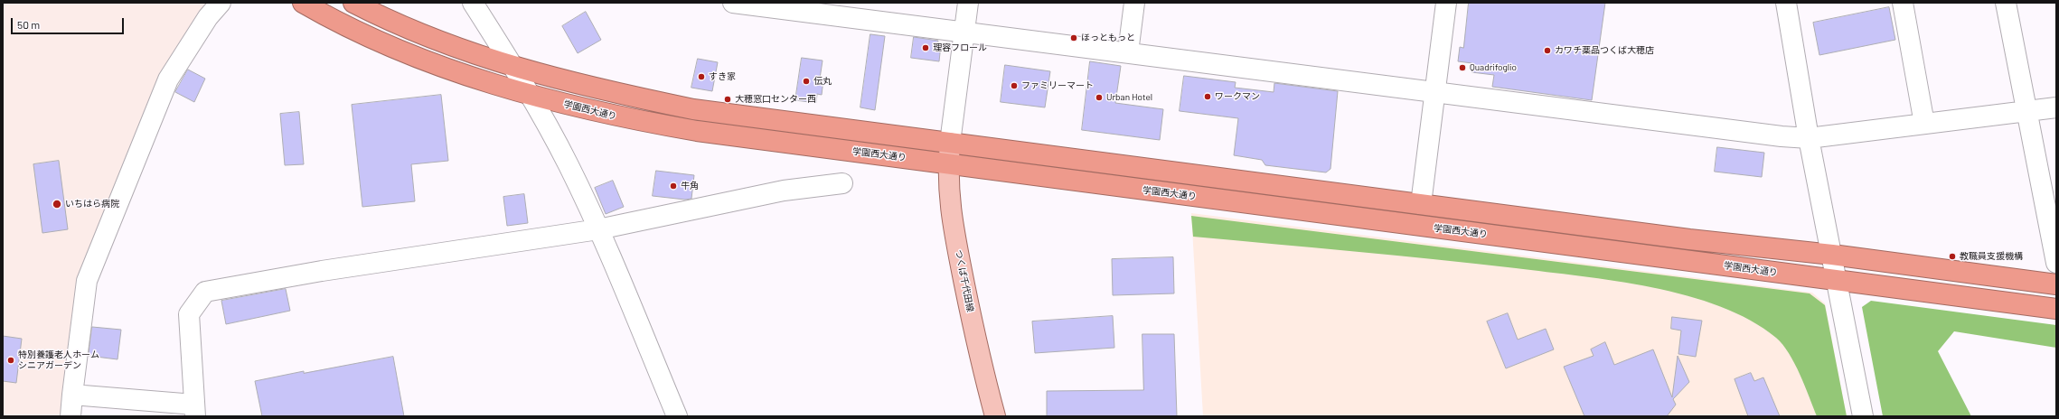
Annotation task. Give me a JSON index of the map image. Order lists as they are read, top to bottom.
{
  "streets": {
    "highway": ["学園西大通り"],
    "main road": ["つくば千代田線"]
  },
  "crossings": [
    ["学園西大通り", "つくば千代田線"]
  ],
  "places": [
    "ほっともっと",
    "理容フロール",
    "カワチ薬品つくば大穂店",
    "Quadrifoglio",
    "すき家",
    "伝丸",
    "ファミリーマート",
    "ワークマン",
    "Urban Hotel",
    "大穂窓口センター西",
    "牛角",
    "いちはら病院",
    "教職員支援機構",
    "特別養護老人ホーム シニアガーデン"
  ],
  "scale_bar": "50 m"
}
